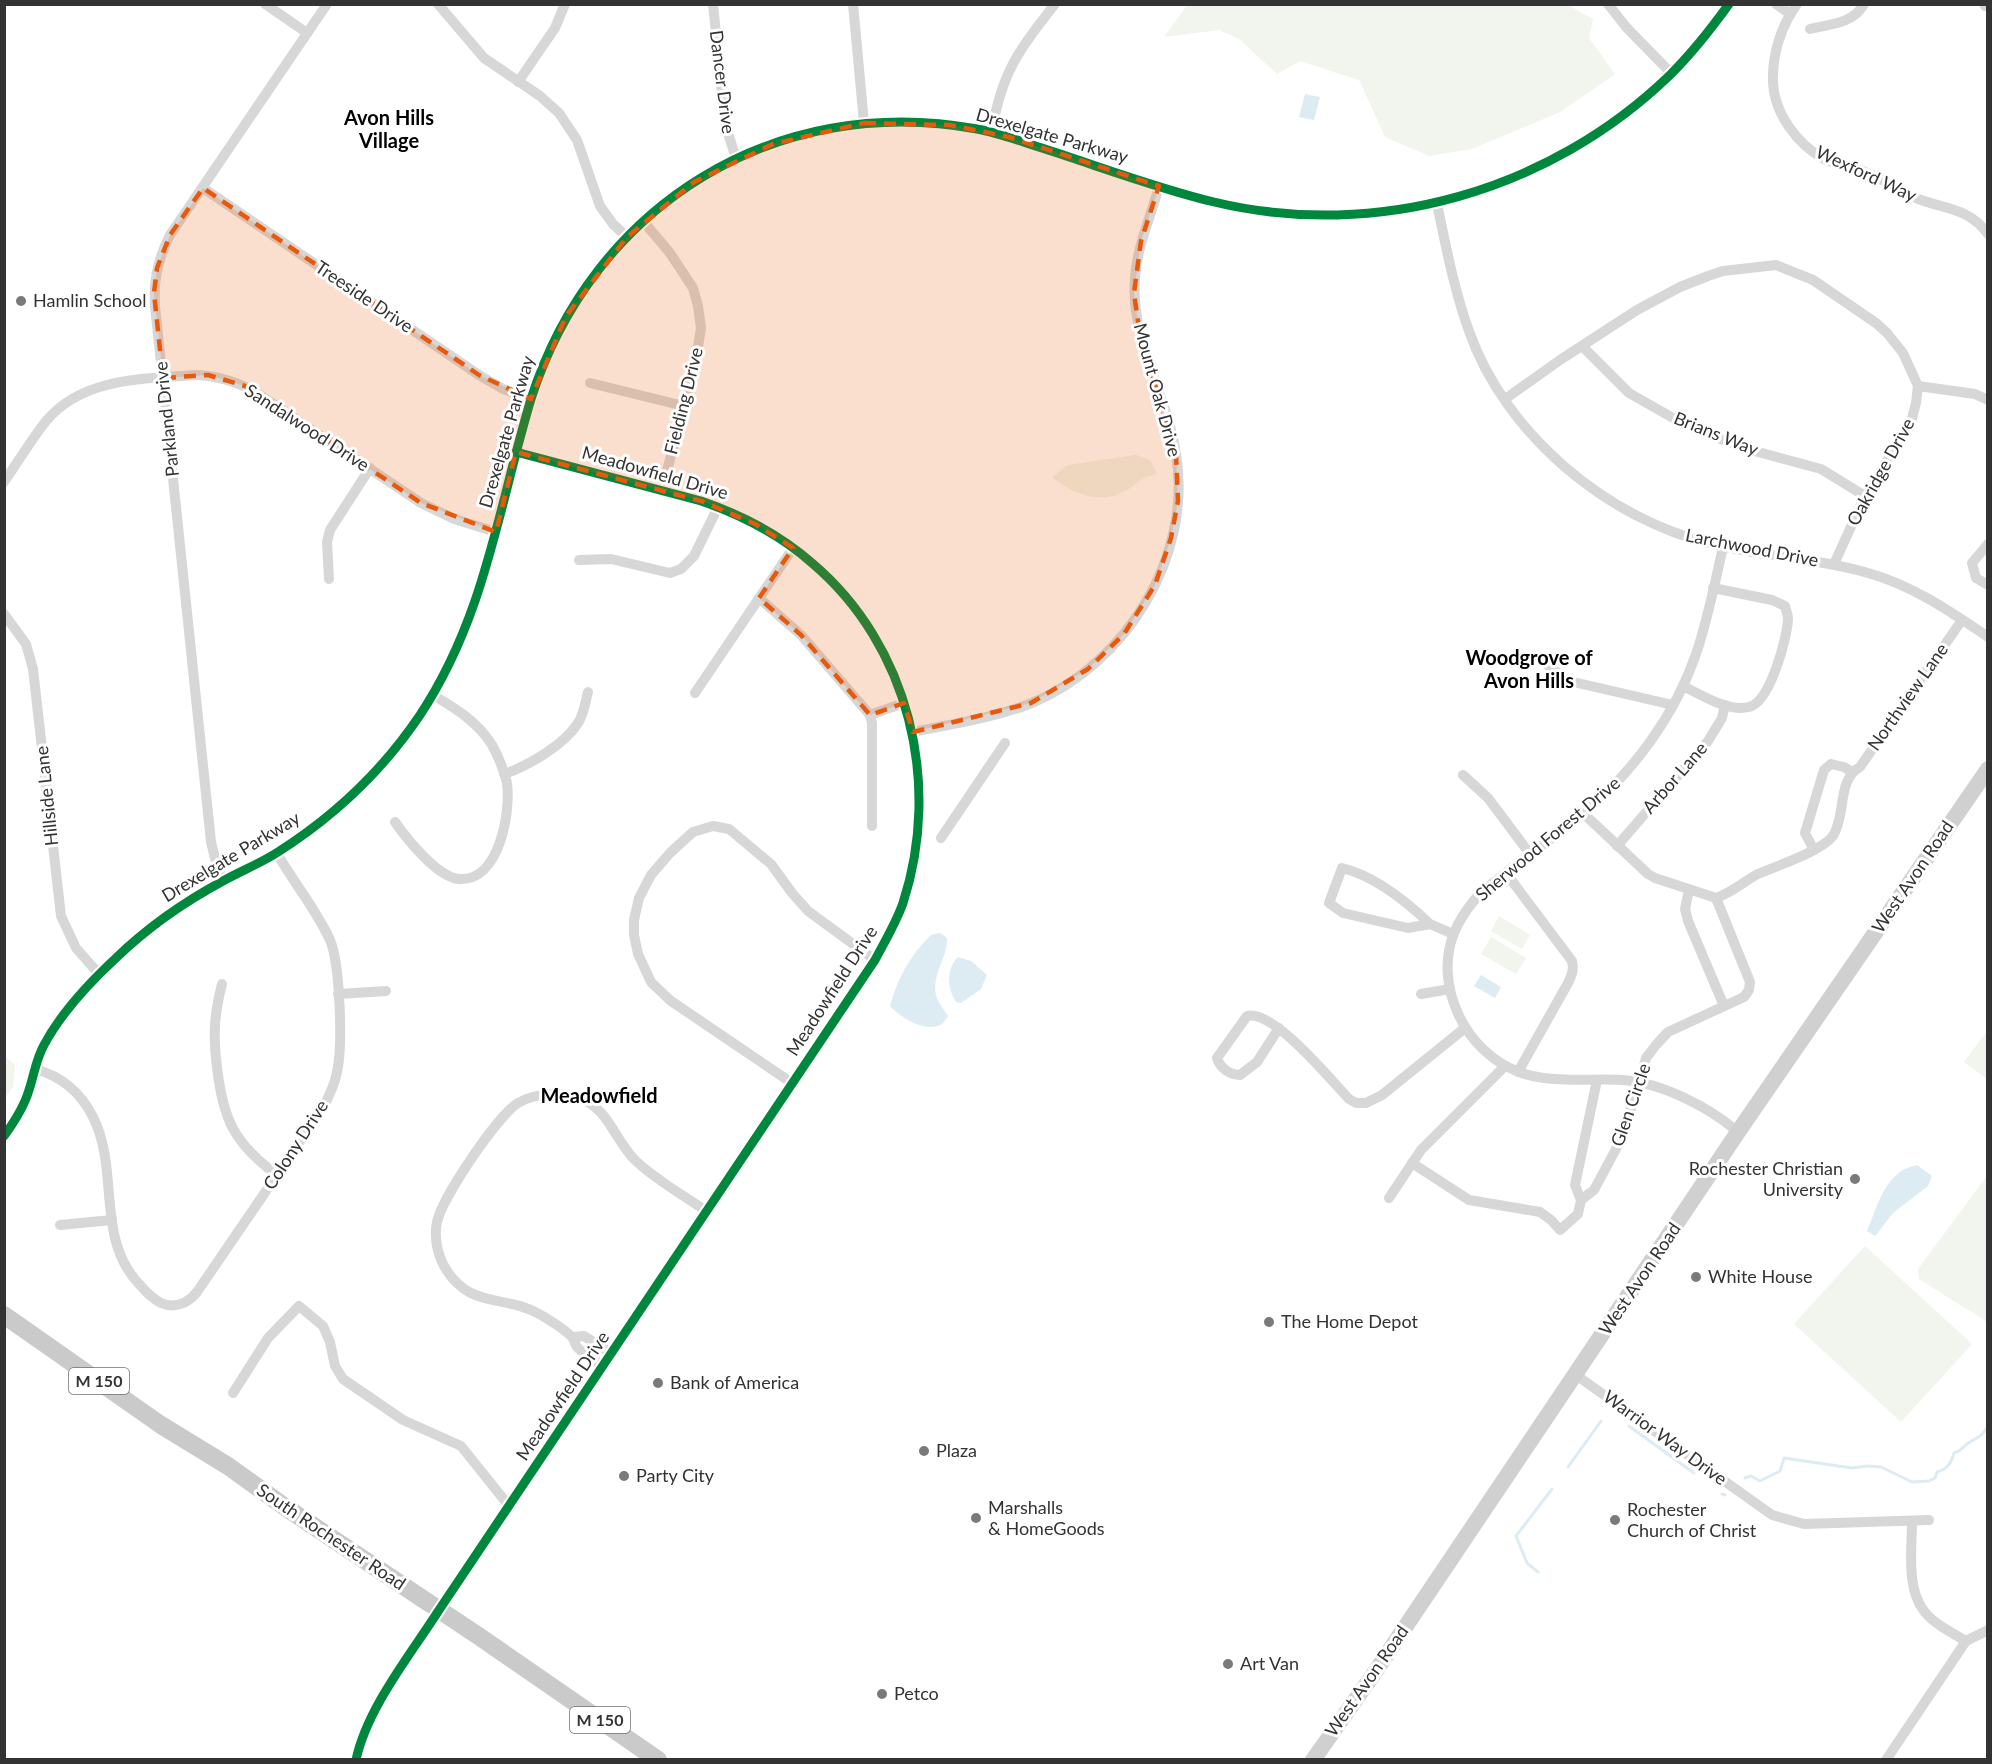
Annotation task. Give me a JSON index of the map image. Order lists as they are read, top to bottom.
{
  "streets": {
    "main road": ["West Avon Road", "M 150", "South Rochester Road"],
    "street": [
      "Dancer Drive",
      "Drexelgate Parkway",
      "Wexford Way",
      "Treeside Drive",
      "Mount Oak Drive",
      "Fielding Drive",
      "Parkland Drive",
      "Sandalwood Drive",
      "Brians Way",
      "Oakridge Drive",
      "Meadowfield Drive",
      "Larchwood Drive",
      "Northview Lane",
      "Arbor Lane",
      "Hillside Lane",
      "Sherwood Forest Drive",
      "Glen Circle",
      "Colony Drive",
      "Warrior Way Drive"
    ]
  },
  "crossings": [
    ["Dancer Drive", "Drexelgate Parkway"],
    ["Drexelgate Parkway", "Treeside Drive"],
    ["Drexelgate Parkway", "Mount Oak Drive"],
    ["Drexelgate Parkway", "Fielding Drive"],
    ["Drexelgate Parkway", "Parkland Drive"],
    ["Drexelgate Parkway", "Sandalwood Drive"],
    ["Drexelgate Parkway", "Meadowfield Drive"],
    ["Drexelgate Parkway", "Larchwood Drive"],
    ["Drexelgate Parkway", "Hillside Lane"],
    ["Drexelgate Parkway", "Colony Drive"],
    ["Treeside Drive", "Parkland Drive"],
    ["Mount Oak Drive", "Meadowfield Drive"],
    ["Fielding Drive", "Meadowfield Drive"],
    ["Parkland Drive", "Sandalwood Drive"],
    ["Brians Way", "Oakridge Drive"],
    ["Oakridge Drive", "Larchwood Drive"],
    ["Meadowfield Drive", "South Rochester Road"],
    ["Larchwood Drive", "Northview Lane"],
    ["Larchwood Drive", "Sherwood Forest Drive"],
    ["Northview Lane", "Glen Circle"],
    ["Sherwood Forest Drive", "West Avon Road"],
    ["Sherwood Forest Drive", "Glen Circle"],
    ["West Avon Road", "Warrior Way Drive"]
  ],
  "districts": ["Avon Hills Village", "Woodgrove of Avon Hills", "Meadowfield"],
  "places": [
    "Hamlin School",
    "Rochester Christian University",
    "White House",
    "The Home Depot",
    "Bank of America",
    "Plaza",
    "Party City",
    "Marshalls & HomeGoods",
    "Rochester Church of Christ",
    "Art Van",
    "Petco"
  ]
}
